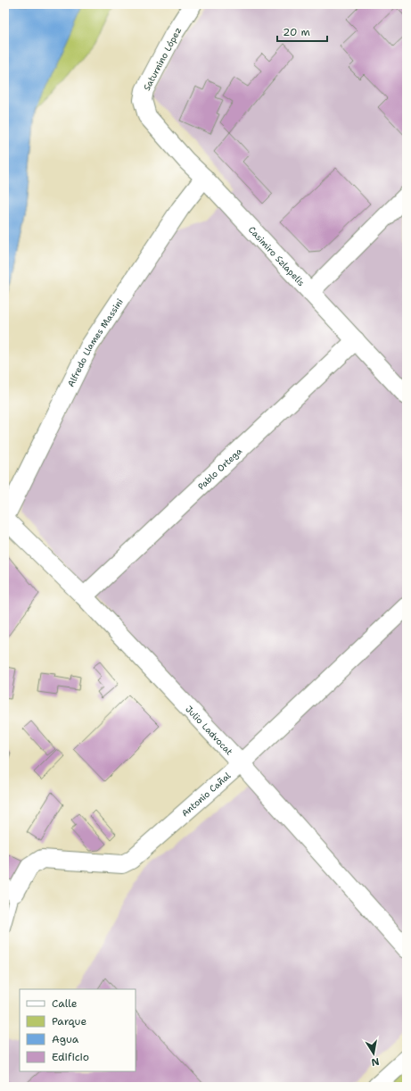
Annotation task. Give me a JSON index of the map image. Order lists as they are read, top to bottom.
{
  "streets": {
    "street": [
      "Saturnino López",
      "Casimiro Szlapelis",
      "Alfredo Llames Massini",
      "Pablo Ortega",
      "Julio Ladvocat",
      "Antonio Cañal"
    ]
  },
  "crossings": [
    ["Saturnino López", "Casimiro Szlapelis"],
    ["Casimiro Szlapelis", "Alfredo Llames Massini"],
    ["Casimiro Szlapelis", "Pablo Ortega"],
    ["Alfredo Llames Massini", "Julio Ladvocat"],
    ["Pablo Ortega", "Julio Ladvocat"],
    ["Julio Ladvocat", "Antonio Cañal"]
  ],
  "legend": [
    "Calle",
    "Parque",
    "Agua",
    "Edificio"
  ],
  "scale_bar": "20 m",
  "north": "bottom"
}
